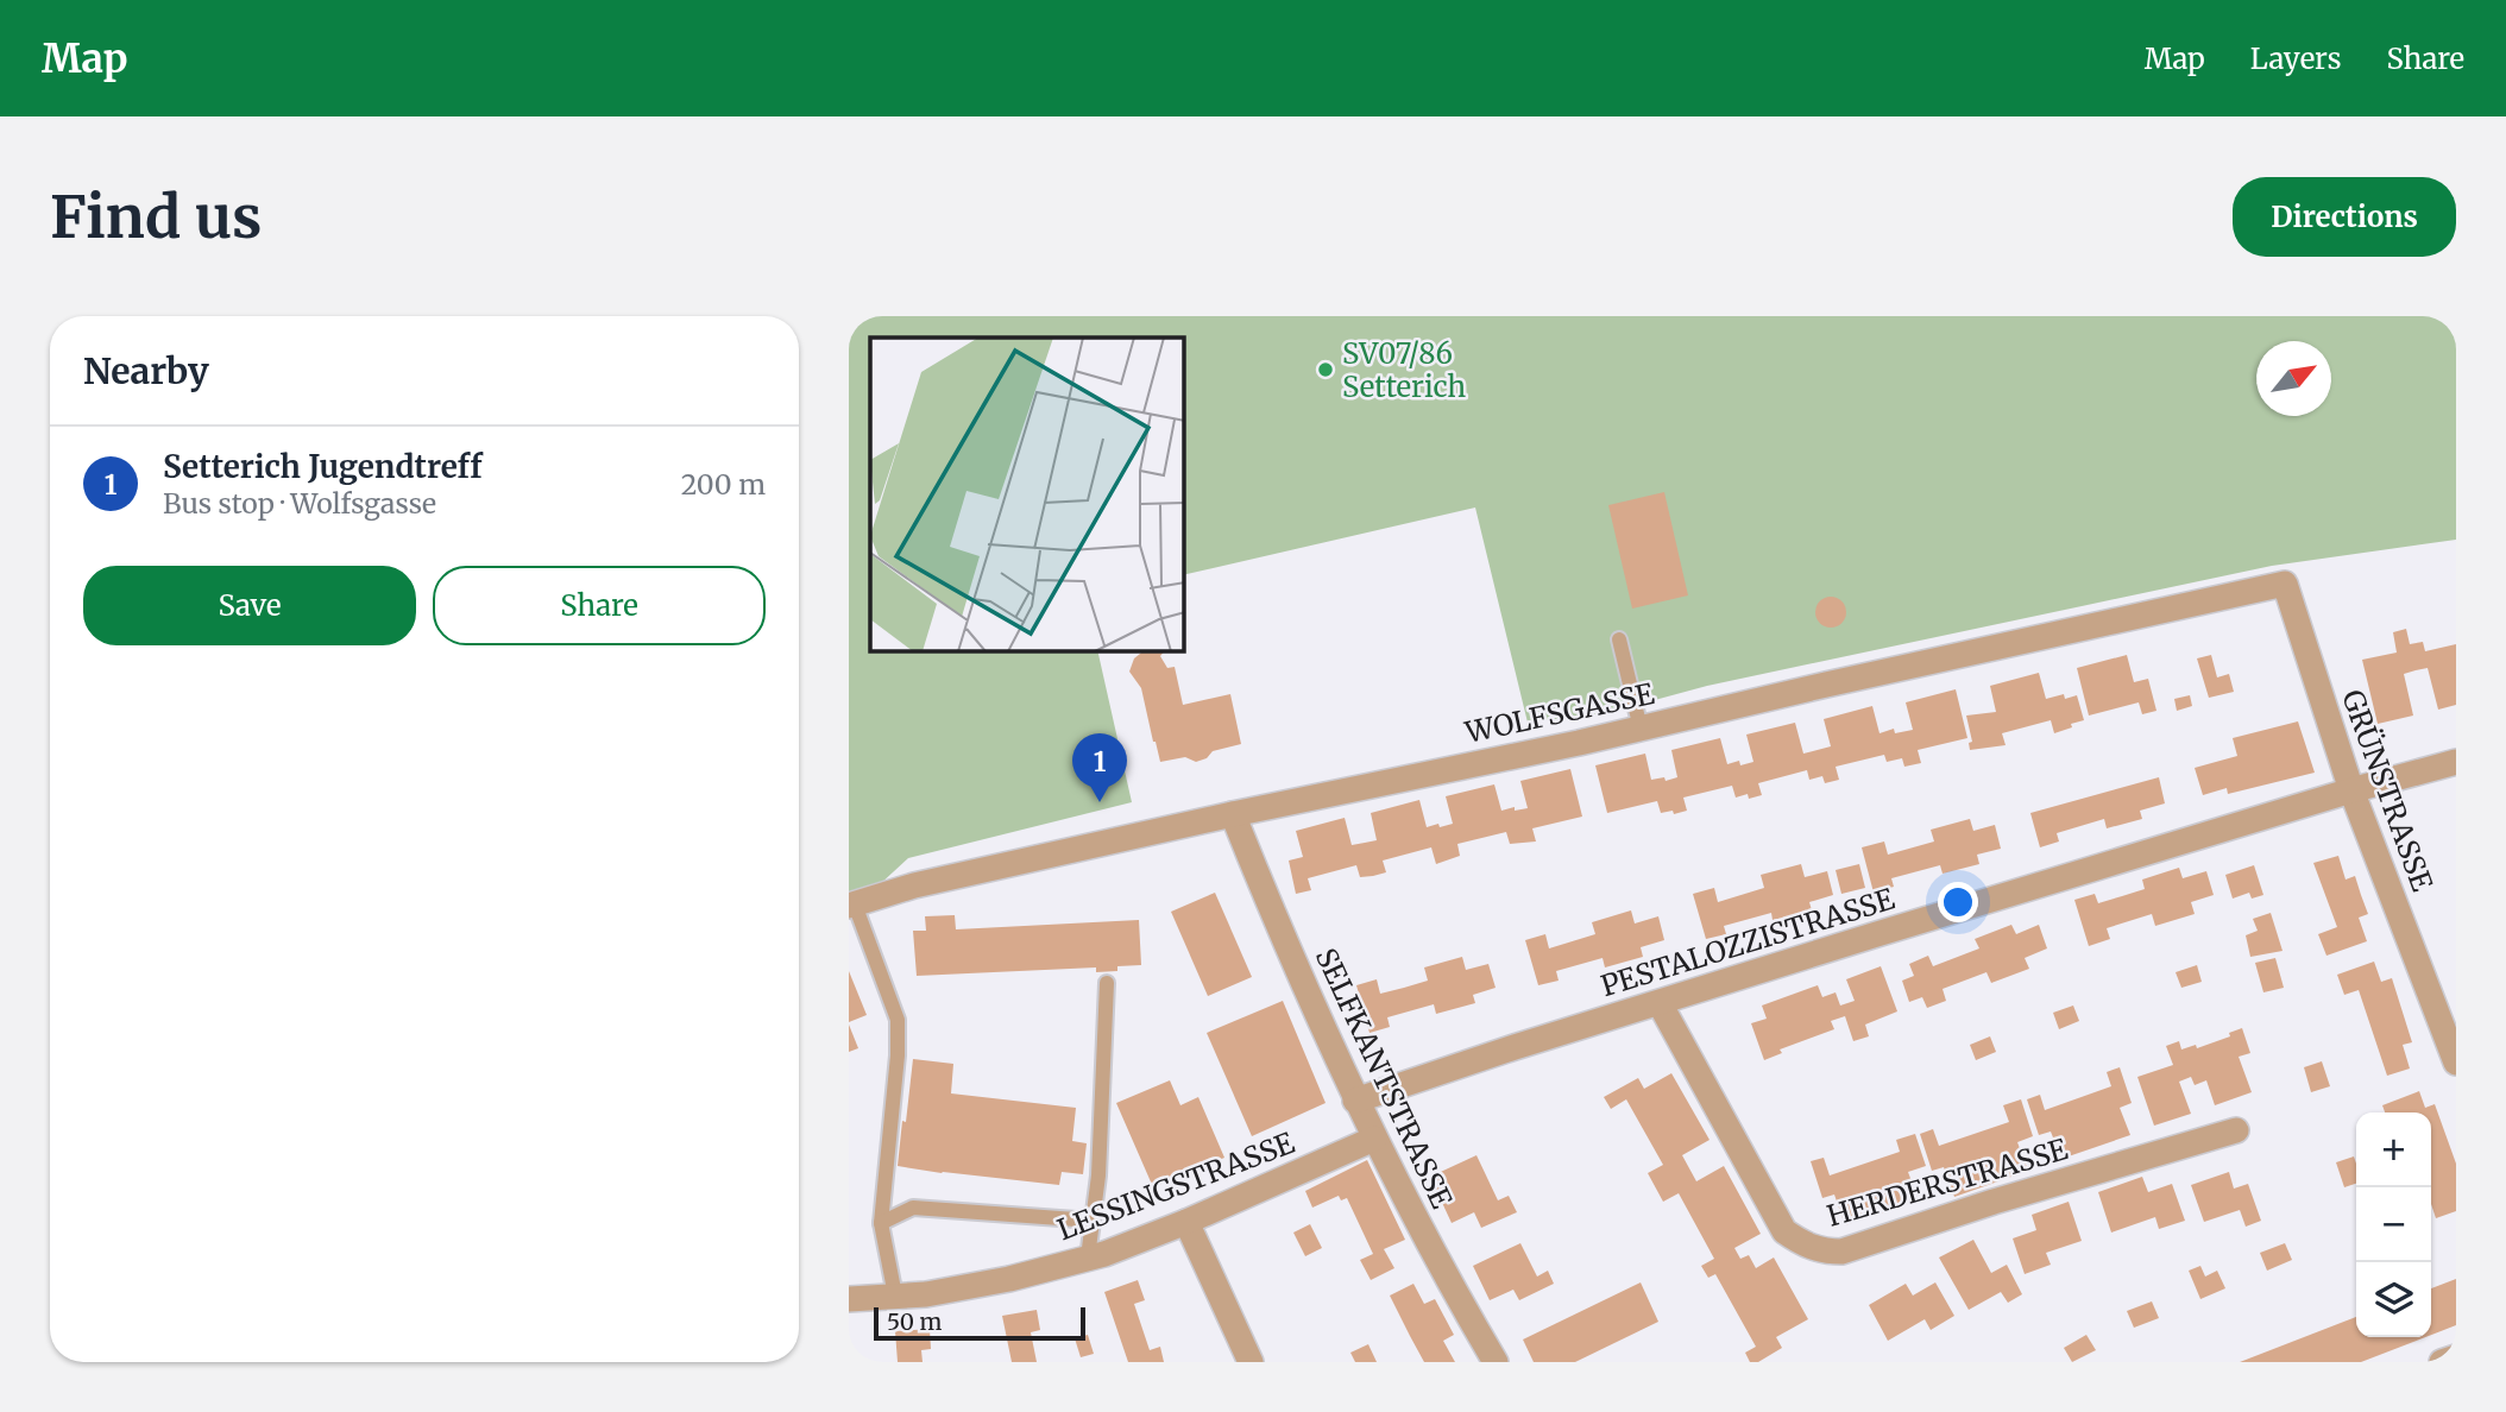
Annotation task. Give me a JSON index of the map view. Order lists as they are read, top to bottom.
{
  "streets": {
    "street": [
      "WOLFSGASSE",
      "GRÜNSTRASSE",
      "PESTALOZZISTRASSE",
      "SELFKANTSTRASSE",
      "HERDERSTRASSE",
      "LESSINGSTRASSE"
    ]
  },
  "crossings": [
    ["WOLFSGASSE", "GRÜNSTRASSE"],
    ["WOLFSGASSE", "SELFKANTSTRASSE"],
    ["GRÜNSTRASSE", "PESTALOZZISTRASSE"],
    ["PESTALOZZISTRASSE", "SELFKANTSTRASSE"],
    ["PESTALOZZISTRASSE", "HERDERSTRASSE"],
    ["SELFKANTSTRASSE", "LESSINGSTRASSE"]
  ],
  "places": ["SV07/86 Setterich"],
  "scale_bar": "50 m",
  "north": "top right",
  "page": {
    "header": "Map",
    "nav": ["Map", "Layers", "Share"],
    "buttons": [
      "Directions",
      ["Save", "Share"]
    ],
    "title": "Find us",
    "heading": "Nearby",
    "list": [
      {
        "mark": "1",
        "name": "Setterich Jugendtreff",
        "note": "Bus stop · Wolfsgasse",
        "value": "200 m"
      }
    ],
    "pins": "1",
    "map_buttons": ["+", "−"],
    "scale": "50 m"
  }
}
